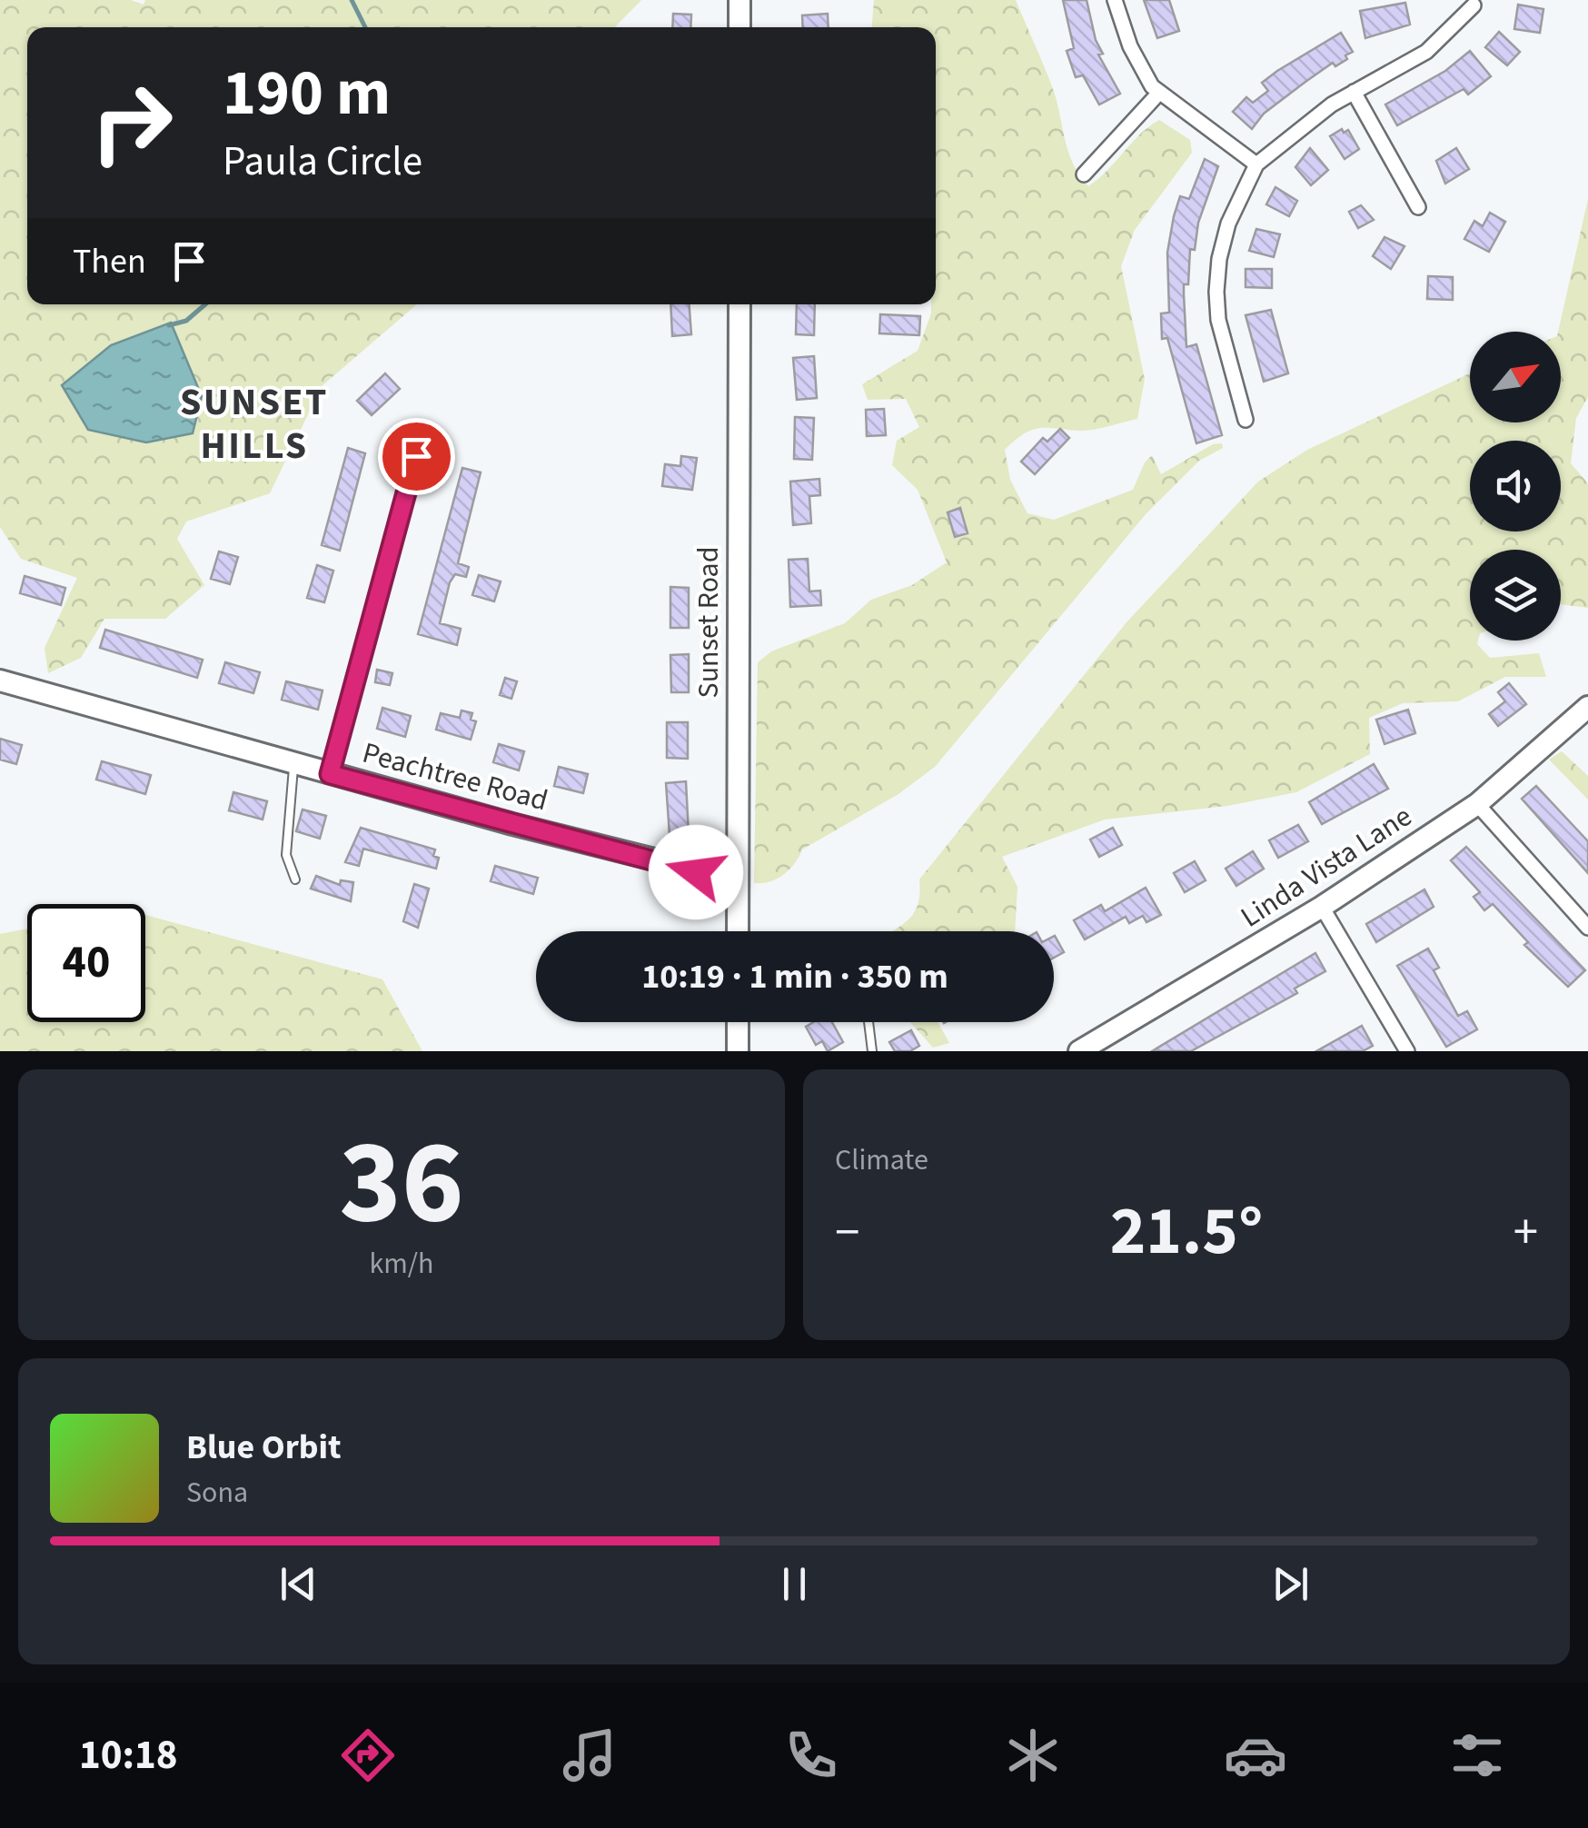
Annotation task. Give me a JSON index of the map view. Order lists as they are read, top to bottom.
{
  "streets": {
    "street": ["Sunset Road", "Peachtree Road", "Linda Vista Lane"]
  },
  "crossings": [
    ["Sunset Road", "Peachtree Road"]
  ],
  "districts": ["SUNSET HILLS"],
  "north": "top right",
  "page": {
    "turn": ["190 m", "Paula Circle"],
    "then": "Then",
    "limit": "40",
    "trip": "10:19 · 1 min · 350 m",
    "tile": [
      ["36", "km/h"],
      "Climate"
    ],
    "heat": ["−", "21.5°", "+"],
    "song": ["Blue Orbit", "Sona"],
    "tabs": "10:18"
  }
}
